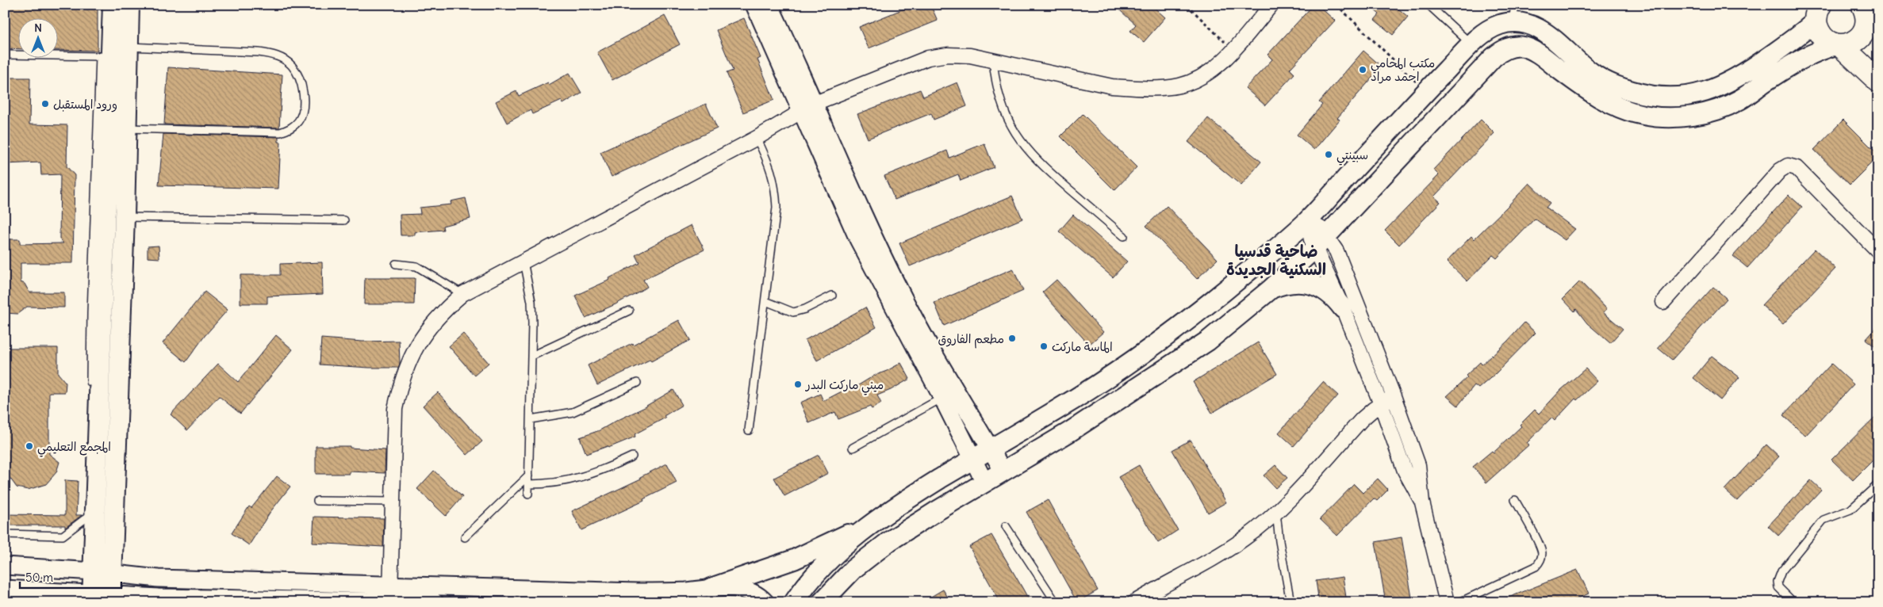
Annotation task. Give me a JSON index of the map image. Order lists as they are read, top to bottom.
{
  "districts": ["ضاحية قدسيا السكنية الجديدة"],
  "places": [
    "مكتب المحامي احمد مراد",
    "ورود المستقبل",
    "سبينتي",
    "مطعم الفاروق",
    "الماسة ماركت",
    "ميني ماركت البدر",
    "المجمع التعليمي"
  ],
  "scale_bar": "50 m",
  "north": "top"
}
